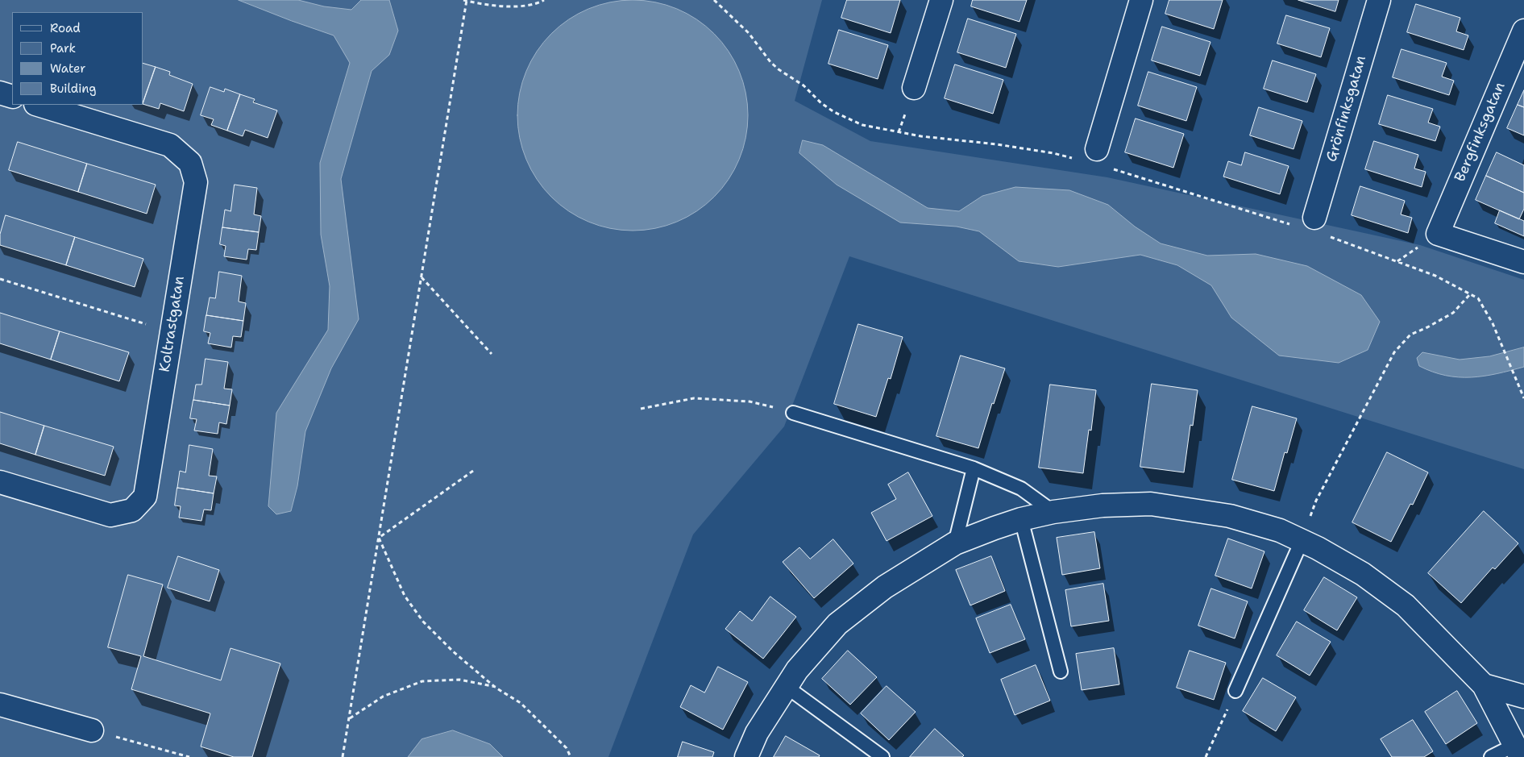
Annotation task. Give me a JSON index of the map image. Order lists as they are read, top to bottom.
{
  "streets": {
    "street": ["Grönfinksgatan", "Bergfinksgatan", "Koltrastgatan"]
  },
  "legend": [
    "Road",
    "Park",
    "Water",
    "Building"
  ]
}
